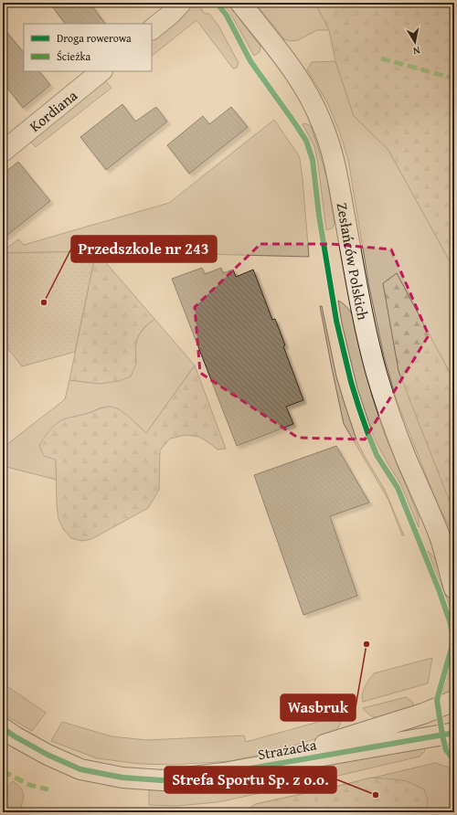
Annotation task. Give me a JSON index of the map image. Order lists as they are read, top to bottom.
{
  "streets": {
    "street": ["Kordiana", "Zesłańców Polskich", "Strażacka"]
  },
  "places": ["Przedszkole nr 243", "Wasbruk", "Strefa Sportu Sp. z o.o."],
  "legend": ["Droga rowerowa", "Ścieżka"],
  "north": "bottom"
}
